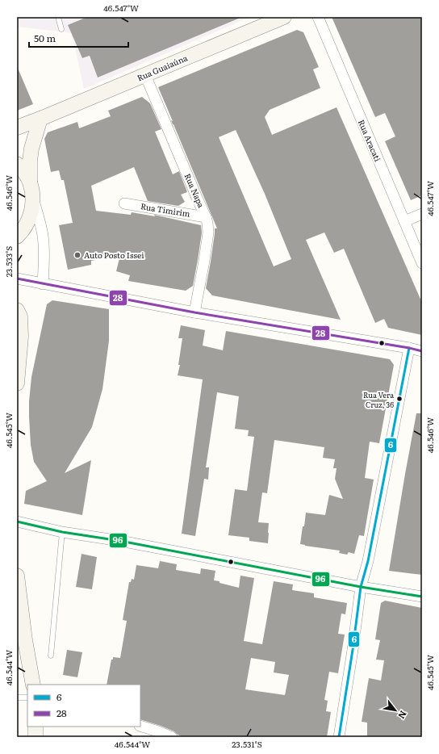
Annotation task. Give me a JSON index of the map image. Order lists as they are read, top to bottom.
{
  "streets": {
    "street": [
      "Rua Guaiaúna",
      "Rua Aracati",
      "Rua Napa",
      "Rua Timirim"
    ]
  },
  "crossings": [
    ["Rua Guaiaúna", "Rua Napa"],
    ["Rua Napa", "Rua Timirim"]
  ],
  "places": ["Auto Posto Issei", "Rua Vera Cruz, 36"],
  "lines": ["transit line 28", "transit line 6", "transit line 96"],
  "legend": ["6", "28"],
  "scale_bar": "50 m",
  "north": "bottom right",
  "coordinates": [
    "46.547°W",
    "46.546°W",
    "23.533°S",
    "46.545°W",
    "46.544°W",
    "23.531°S"
  ]
}
